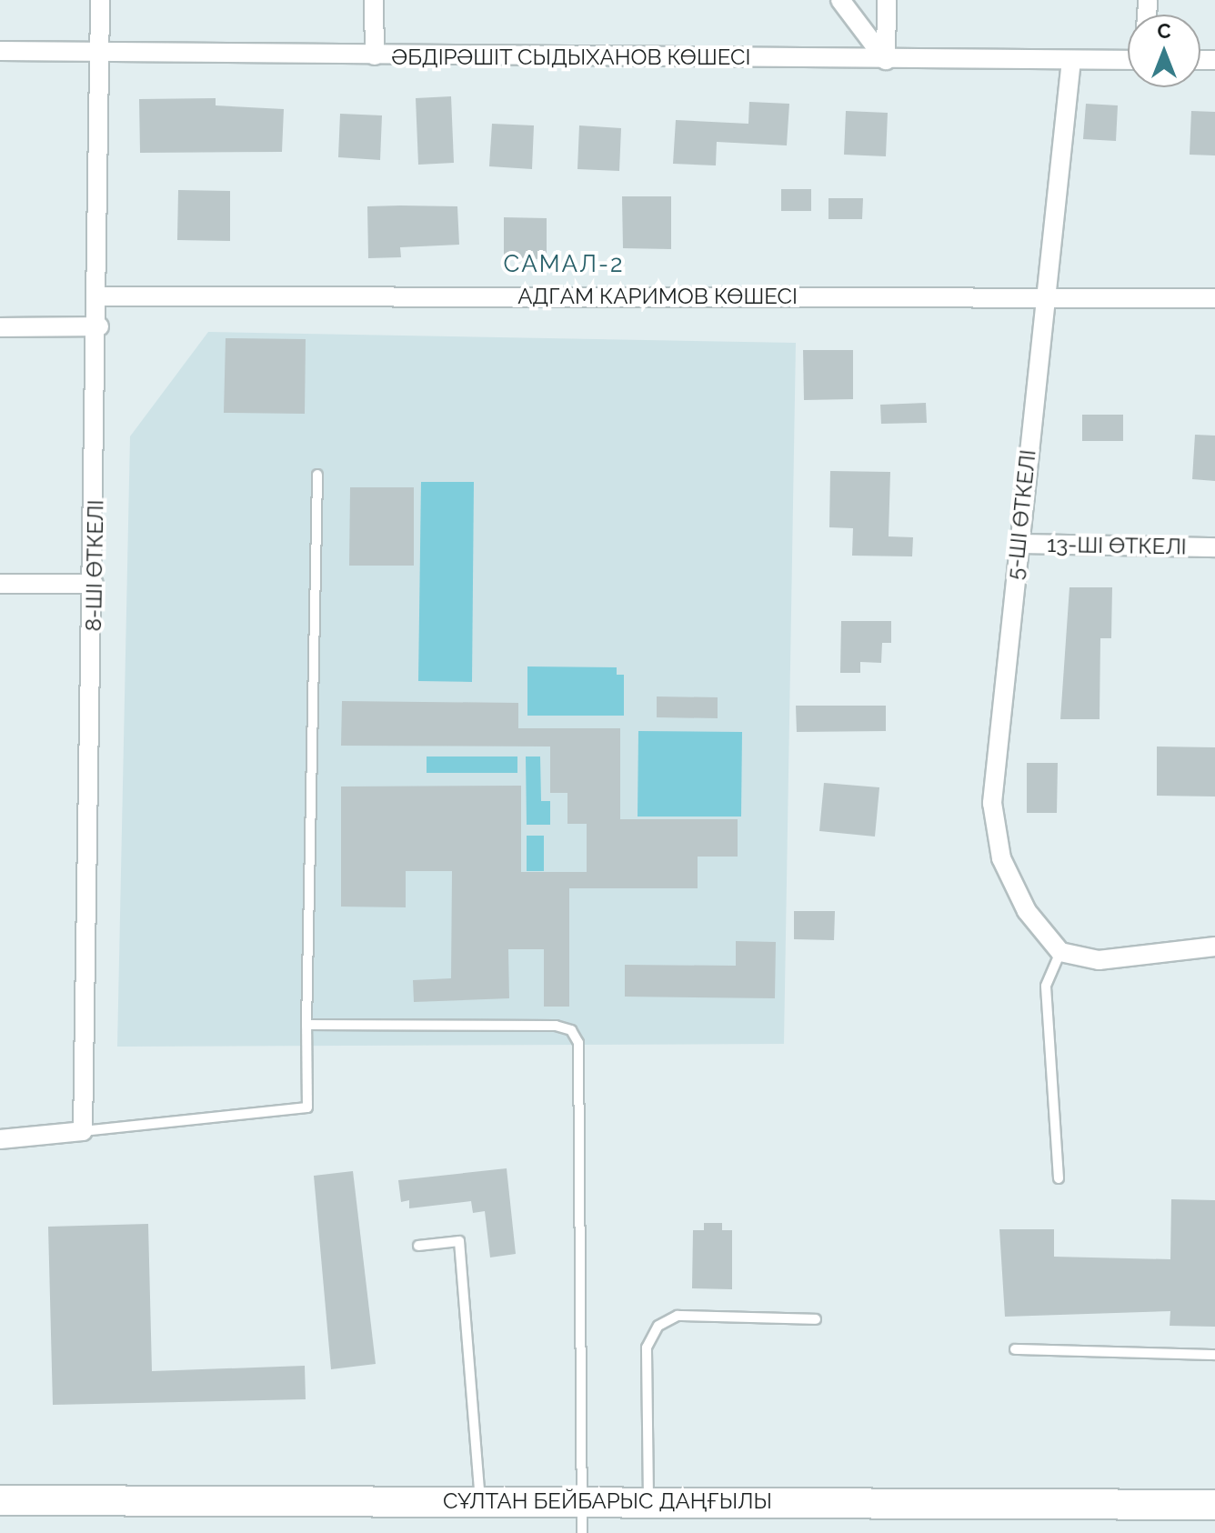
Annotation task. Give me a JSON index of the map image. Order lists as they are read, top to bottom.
{
  "streets": {
    "main road": ["СҰЛТАН БЕЙБАРЫС ДАҢҒЫЛЫ"],
    "street": [
      "ӘБДІРӘШІТ СЫДЫХАНОВ КӨШЕСІ",
      "АДГАМ КАРИМОВ КӨШЕСІ",
      "5-ШІ ӨТКЕЛІ",
      "13-ШІ ӨТКЕЛІ",
      "8-ШІ ӨТКЕЛІ"
    ]
  },
  "crossings": [
    ["ӘБДІРӘШІТ СЫДЫХАНОВ КӨШЕСІ", "5-ШІ ӨТКЕЛІ"],
    ["ӘБДІРӘШІТ СЫДЫХАНОВ КӨШЕСІ", "8-ШІ ӨТКЕЛІ"],
    ["АДГАМ КАРИМОВ КӨШЕСІ", "5-ШІ ӨТКЕЛІ"],
    ["АДГАМ КАРИМОВ КӨШЕСІ", "8-ШІ ӨТКЕЛІ"],
    ["5-ШІ ӨТКЕЛІ", "13-ШІ ӨТКЕЛІ"]
  ],
  "districts": ["САМАЛ-2"],
  "north": "top"
}
